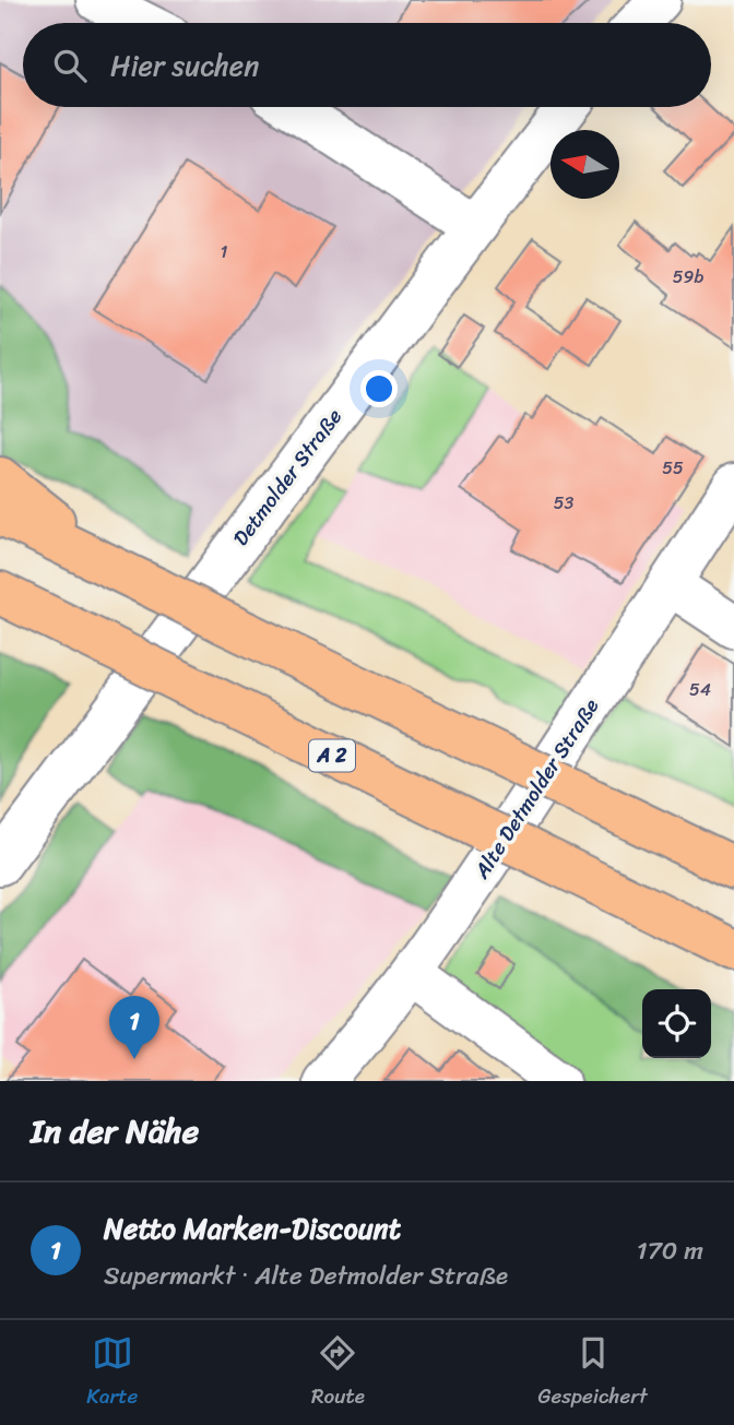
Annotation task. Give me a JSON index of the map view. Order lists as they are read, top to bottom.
{
  "streets": {
    "highway": ["A 2"],
    "street": ["Detmolder Straße", "Alte Detmolder Straße"]
  },
  "house_numbers": [
    "1",
    "59b",
    "55",
    "53",
    "54"
  ],
  "north": "left",
  "page": {
    "search": "Hier suchen",
    "pins": "1",
    "heading": "In der Nähe",
    "list": [
      {
        "mark": "1",
        "name": "Netto Marken-Discount",
        "note": "Supermarkt · Alte Detmolder Straße",
        "value": "170 m"
      }
    ],
    "nav": ["Karte", "Route", "Gespeichert"]
  }
}
